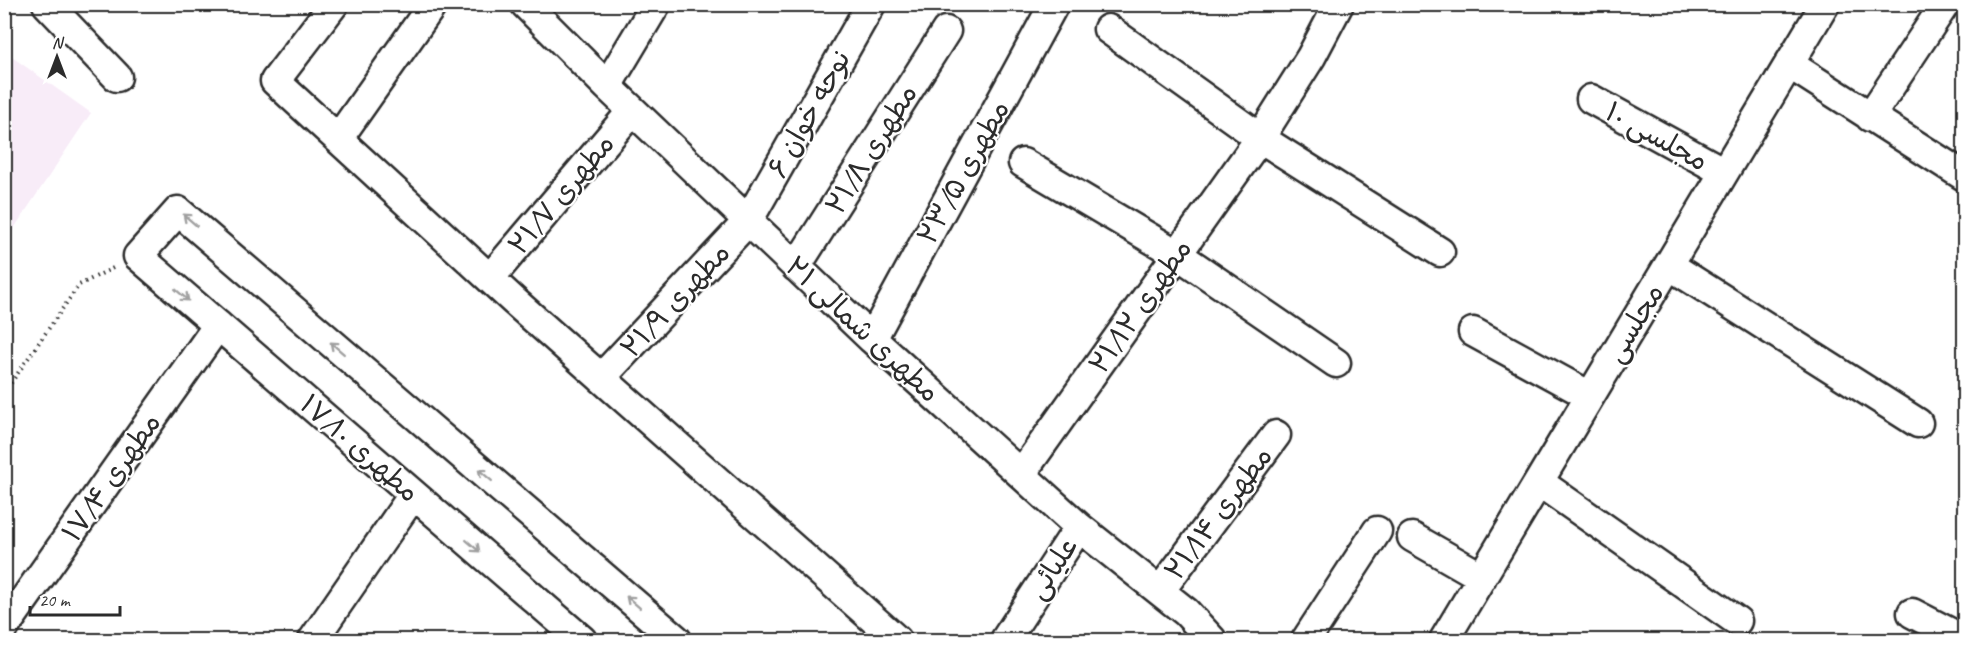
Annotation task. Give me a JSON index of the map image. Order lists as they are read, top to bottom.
{
  "streets": {
    "street": [
      "نوحه خوان ۶",
      "مجلسی ۱۰",
      "مطهری ۲۱/۸",
      "مطهری ۲۳/۵",
      "مطهری ۲۱/۷",
      "مطهری ۲۱/۹",
      "مطهری ۲۱/۱۲",
      "مجلسی",
      "مطهری شمالی ۲۱",
      "مطهری ۱۷/۱۰",
      "مطهری ۱۷/۴",
      "مطهری ۲۱/۱۴",
      "علیائی"
    ]
  },
  "crossings": [
    ["نوحه خوان ۶", "مطهری ۲۱/۹"],
    ["نوحه خوان ۶", "مطهری شمالی ۲۱"],
    ["مجلسی ۱۰", "مجلسی"],
    ["مطهری ۲۱/۸", "مطهری شمالی ۲۱"],
    ["مطهری ۲۳/۵", "مطهری شمالی ۲۱"],
    ["مطهری ۲۱/۷", "مطهری شمالی ۲۱"],
    ["مطهری ۲۱/۹", "مطهری شمالی ۲۱"],
    ["مطهری ۲۱/۱۲", "مطهری شمالی ۲۱"],
    ["مطهری شمالی ۲۱", "مطهری ۲۱/۱۴"],
    ["مطهری شمالی ۲۱", "علیائی"],
    ["مطهری ۱۷/۱۰", "مطهری ۱۷/۴"]
  ],
  "scale_bar": "20 m",
  "north": "top"
}
